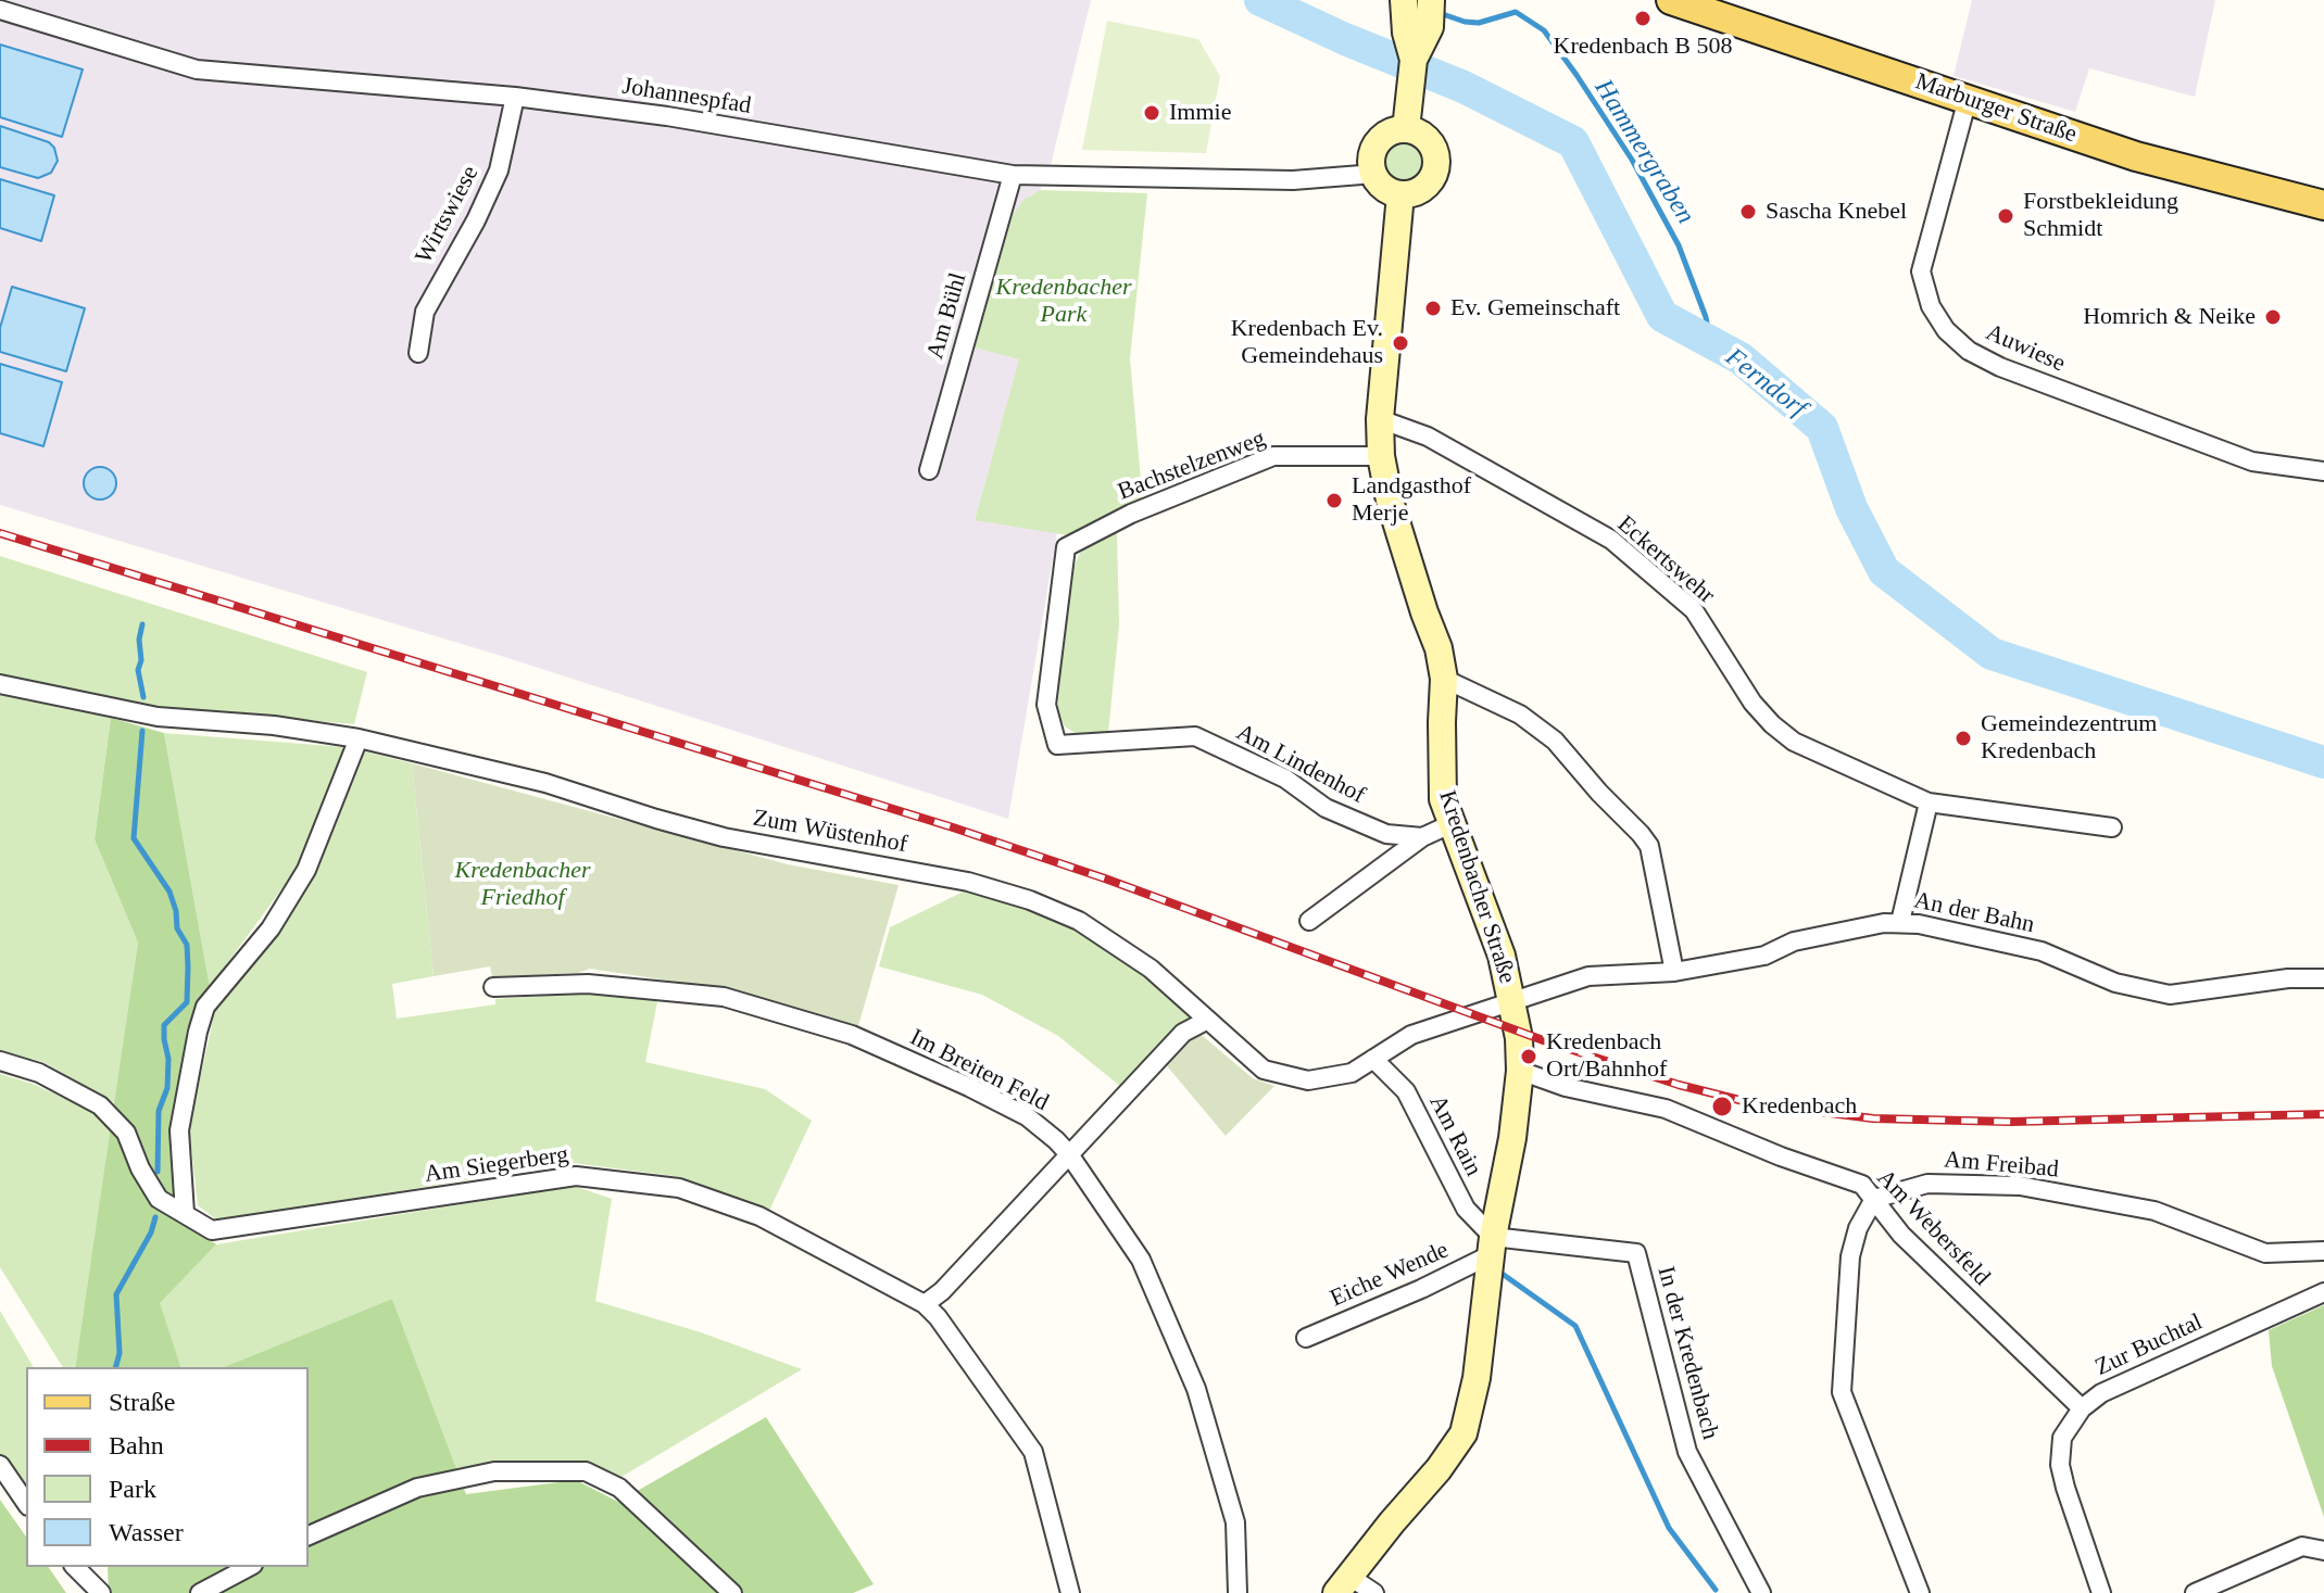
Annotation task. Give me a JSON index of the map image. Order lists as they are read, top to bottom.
{
  "streets": {
    "main road": ["Marburger Straße", "Kredenbacher Straße"],
    "street": [
      "Johannespfad",
      "Wirtswiese",
      "Am Bühl",
      "Auwiese",
      "Bachstelzenweg",
      "Eckertswehr",
      "Am Lindenhof",
      "Zum Wüstenhof",
      "An der Bahn",
      "Im Breiten Feld",
      "Am Rain",
      "Am Siegerberg",
      "Am Freibad",
      "Am Webersfeld",
      "Eiche Wende",
      "Zur Buchtal",
      "In der Kredenbach"
    ]
  },
  "crossings": [
    ["Johannespfad", "Wirtswiese"],
    ["Johannespfad", "Am Bühl"],
    ["Johannespfad", "Kredenbacher Straße"],
    ["Marburger Straße", "Auwiese"],
    ["Bachstelzenweg", "Am Lindenhof"],
    ["Bachstelzenweg", "Kredenbacher Straße"],
    ["Eckertswehr", "Kredenbacher Straße"],
    ["Zum Wüstenhof", "Kredenbacher Straße"],
    ["Zum Wüstenhof", "An der Bahn"],
    ["Zum Wüstenhof", "Am Rain"],
    ["Kredenbacher Straße", "An der Bahn"],
    ["Kredenbacher Straße", "Am Rain"],
    ["Kredenbacher Straße", "Am Webersfeld"],
    ["Kredenbacher Straße", "Eiche Wende"],
    ["Kredenbacher Straße", "In der Kredenbach"],
    ["Am Rain", "Eiche Wende"],
    ["Am Rain", "In der Kredenbach"],
    ["Am Freibad", "Am Webersfeld"],
    ["Am Webersfeld", "Zur Buchtal"],
    ["Eiche Wende", "In der Kredenbach"]
  ],
  "water": ["Hammergraben", "Ferndorf"],
  "parks": ["Kredenbacher Park", "Kredenbacher Friedhof"],
  "places": [
    "Kredenbach B 508",
    "Immie",
    "Sascha Knebel",
    "Forstbekleidung Schmidt",
    "Ev. Gemeinschaft",
    "Homrich & Neike",
    "Kredenbach Ev. Gemeindehaus",
    "Landgasthof Merje",
    "Gemeindezentrum Kredenbach",
    "Kredenbach Ort/Bahnhof",
    "Kredenbach"
  ],
  "legend": [
    "Straße",
    "Bahn",
    "Park",
    "Wasser"
  ]
}
